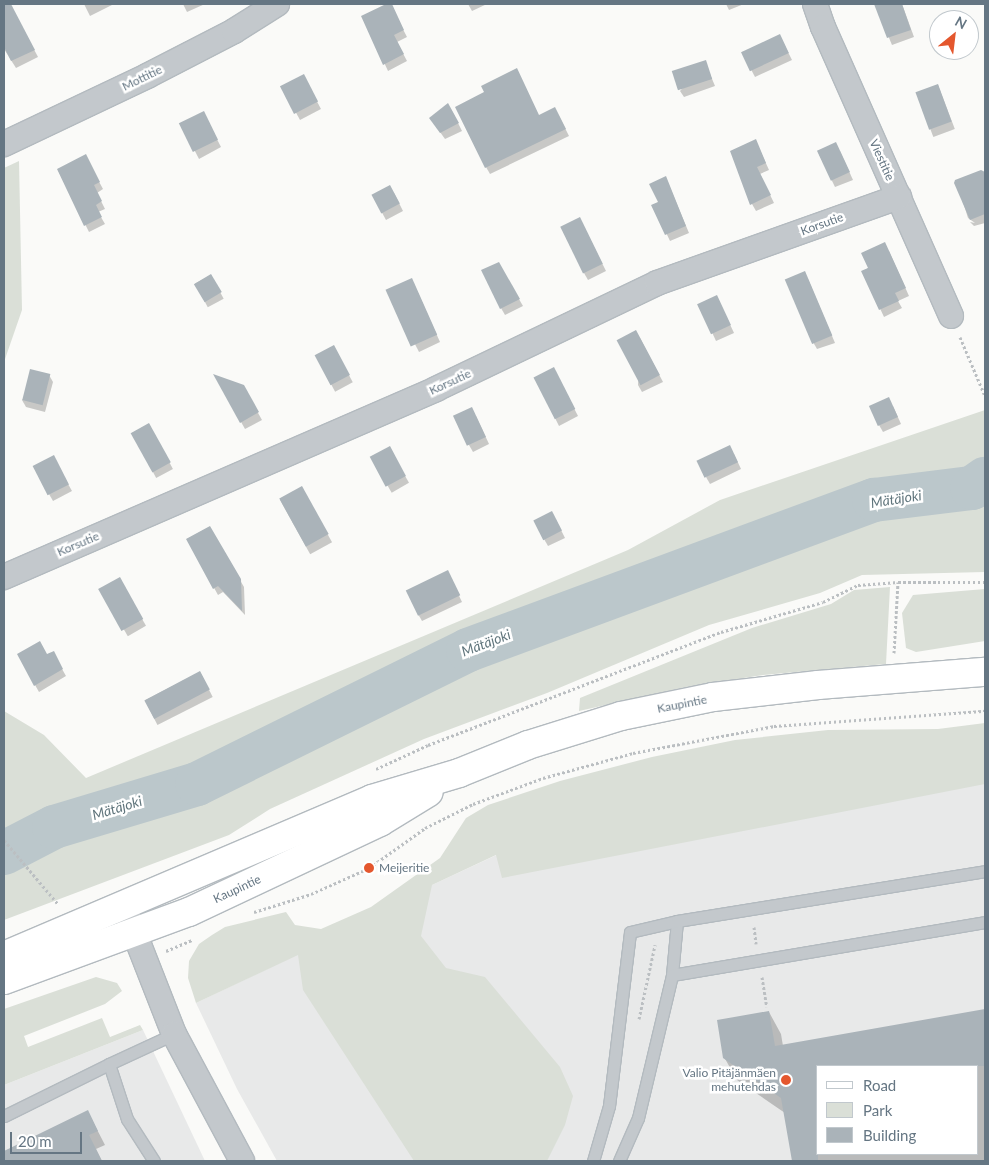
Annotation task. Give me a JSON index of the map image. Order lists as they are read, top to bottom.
{
  "streets": {
    "main road": ["Kaupintie"],
    "street": ["Mottitie", "Viestitie", "Korsutie"]
  },
  "crossings": [
    ["Viestitie", "Korsutie"]
  ],
  "water": ["Mätäjoki"],
  "places": ["Meijeritie", "Valio Pitäjänmäen mehutehdas"],
  "legend": ["Road", "Park", "Building"],
  "scale_bar": "20 m",
  "north": "top right"
}
